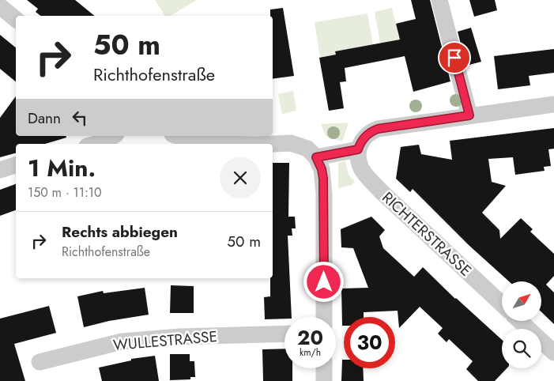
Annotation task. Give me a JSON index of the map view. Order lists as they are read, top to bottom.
{
  "streets": {
    "street": ["RICHTERSTRASSE", "WULLESTRASSE"]
  },
  "north": "top right",
  "page": {
    "turn": ["50 m", "Richthofenstraße"],
    "then": "Dann",
    "heading": ["1 Min.", "150 m · 11:10"],
    "list": [
      {
        "name": "Rechts abbiegen",
        "note": "Richthofenstraße",
        "value": "50 m"
      }
    ],
    "speed": "20 km/h",
    "limit": "30"
  }
}
